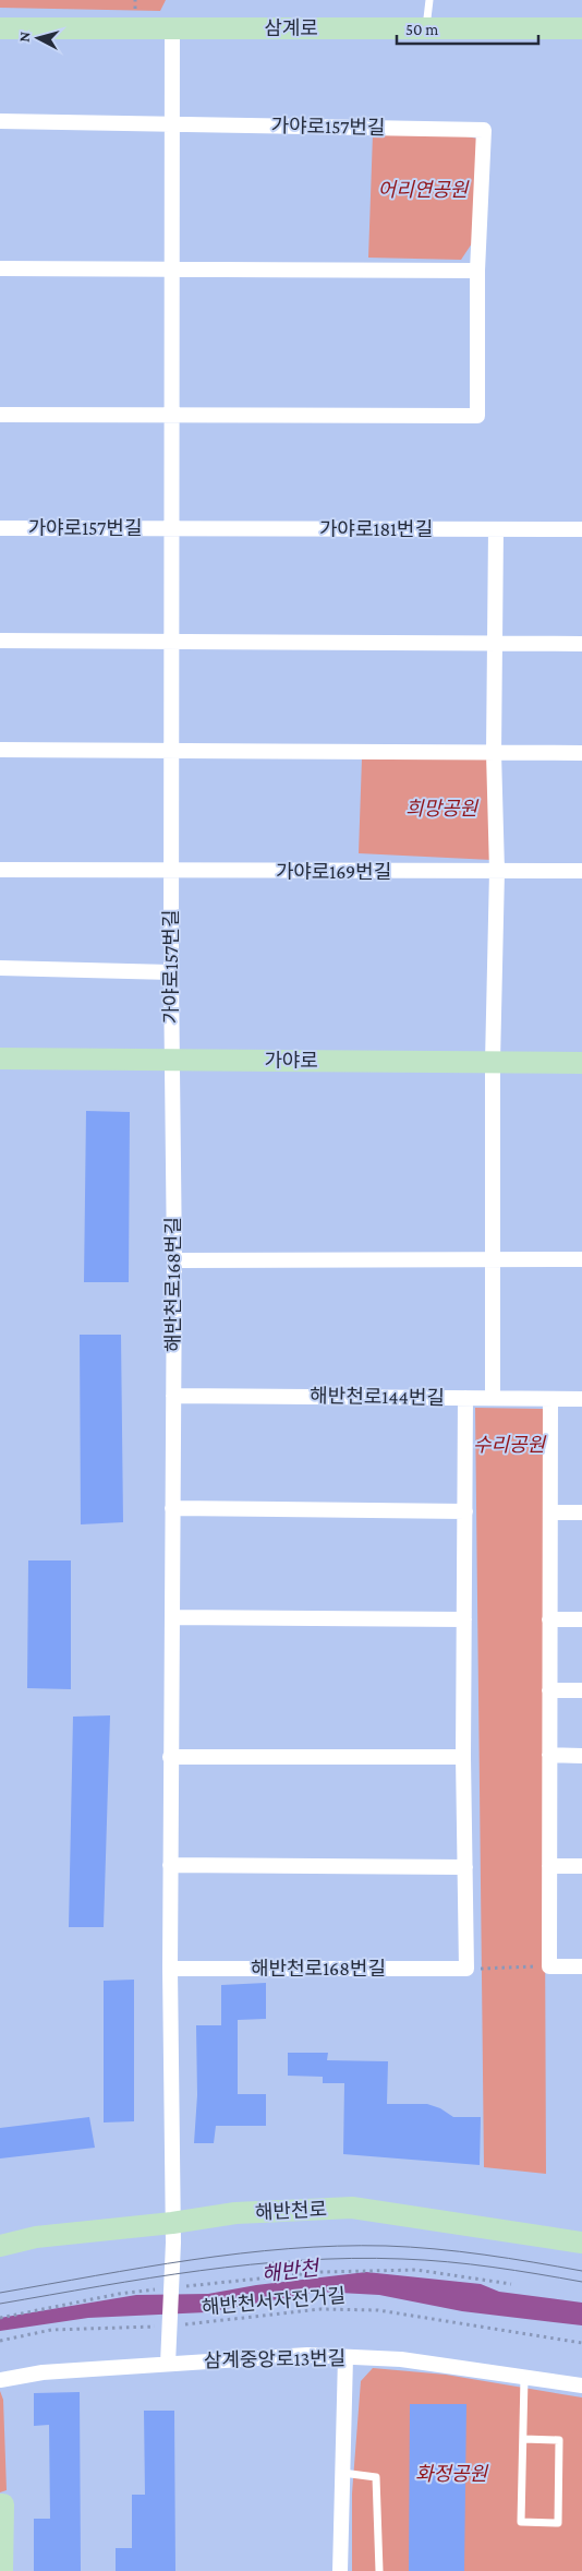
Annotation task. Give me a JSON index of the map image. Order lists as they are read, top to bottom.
{
  "streets": {
    "street": [
      "삼계로",
      "가야로157번길",
      "가야로181번길",
      "가야로169번길",
      "가야로",
      "해반천로168번길",
      "해반천로144번길",
      "해반천로",
      "삼계중앙로13번길"
    ],
    "path": ["해반천서자전거길"]
  },
  "crossings": [
    ["삼계로", "가야로157번길"],
    ["가야로157번길", "가야로181번길"],
    ["가야로157번길", "가야로169번길"],
    ["가야로157번길", "가야로"],
    ["가야로157번길", "해반천로168번길"],
    ["가야로", "해반천로168번길"],
    ["해반천로168번길", "해반천로144번길"],
    ["해반천로168번길", "해반천로"],
    ["해반천로168번길", "해반천서자전거길"],
    ["해반천로168번길", "삼계중앙로13번길"]
  ],
  "water": ["해반천"],
  "parks": [
    "어리연공원",
    "희망공원",
    "수리공원",
    "화정공원"
  ],
  "scale_bar": "50 m",
  "north": "left"
}
